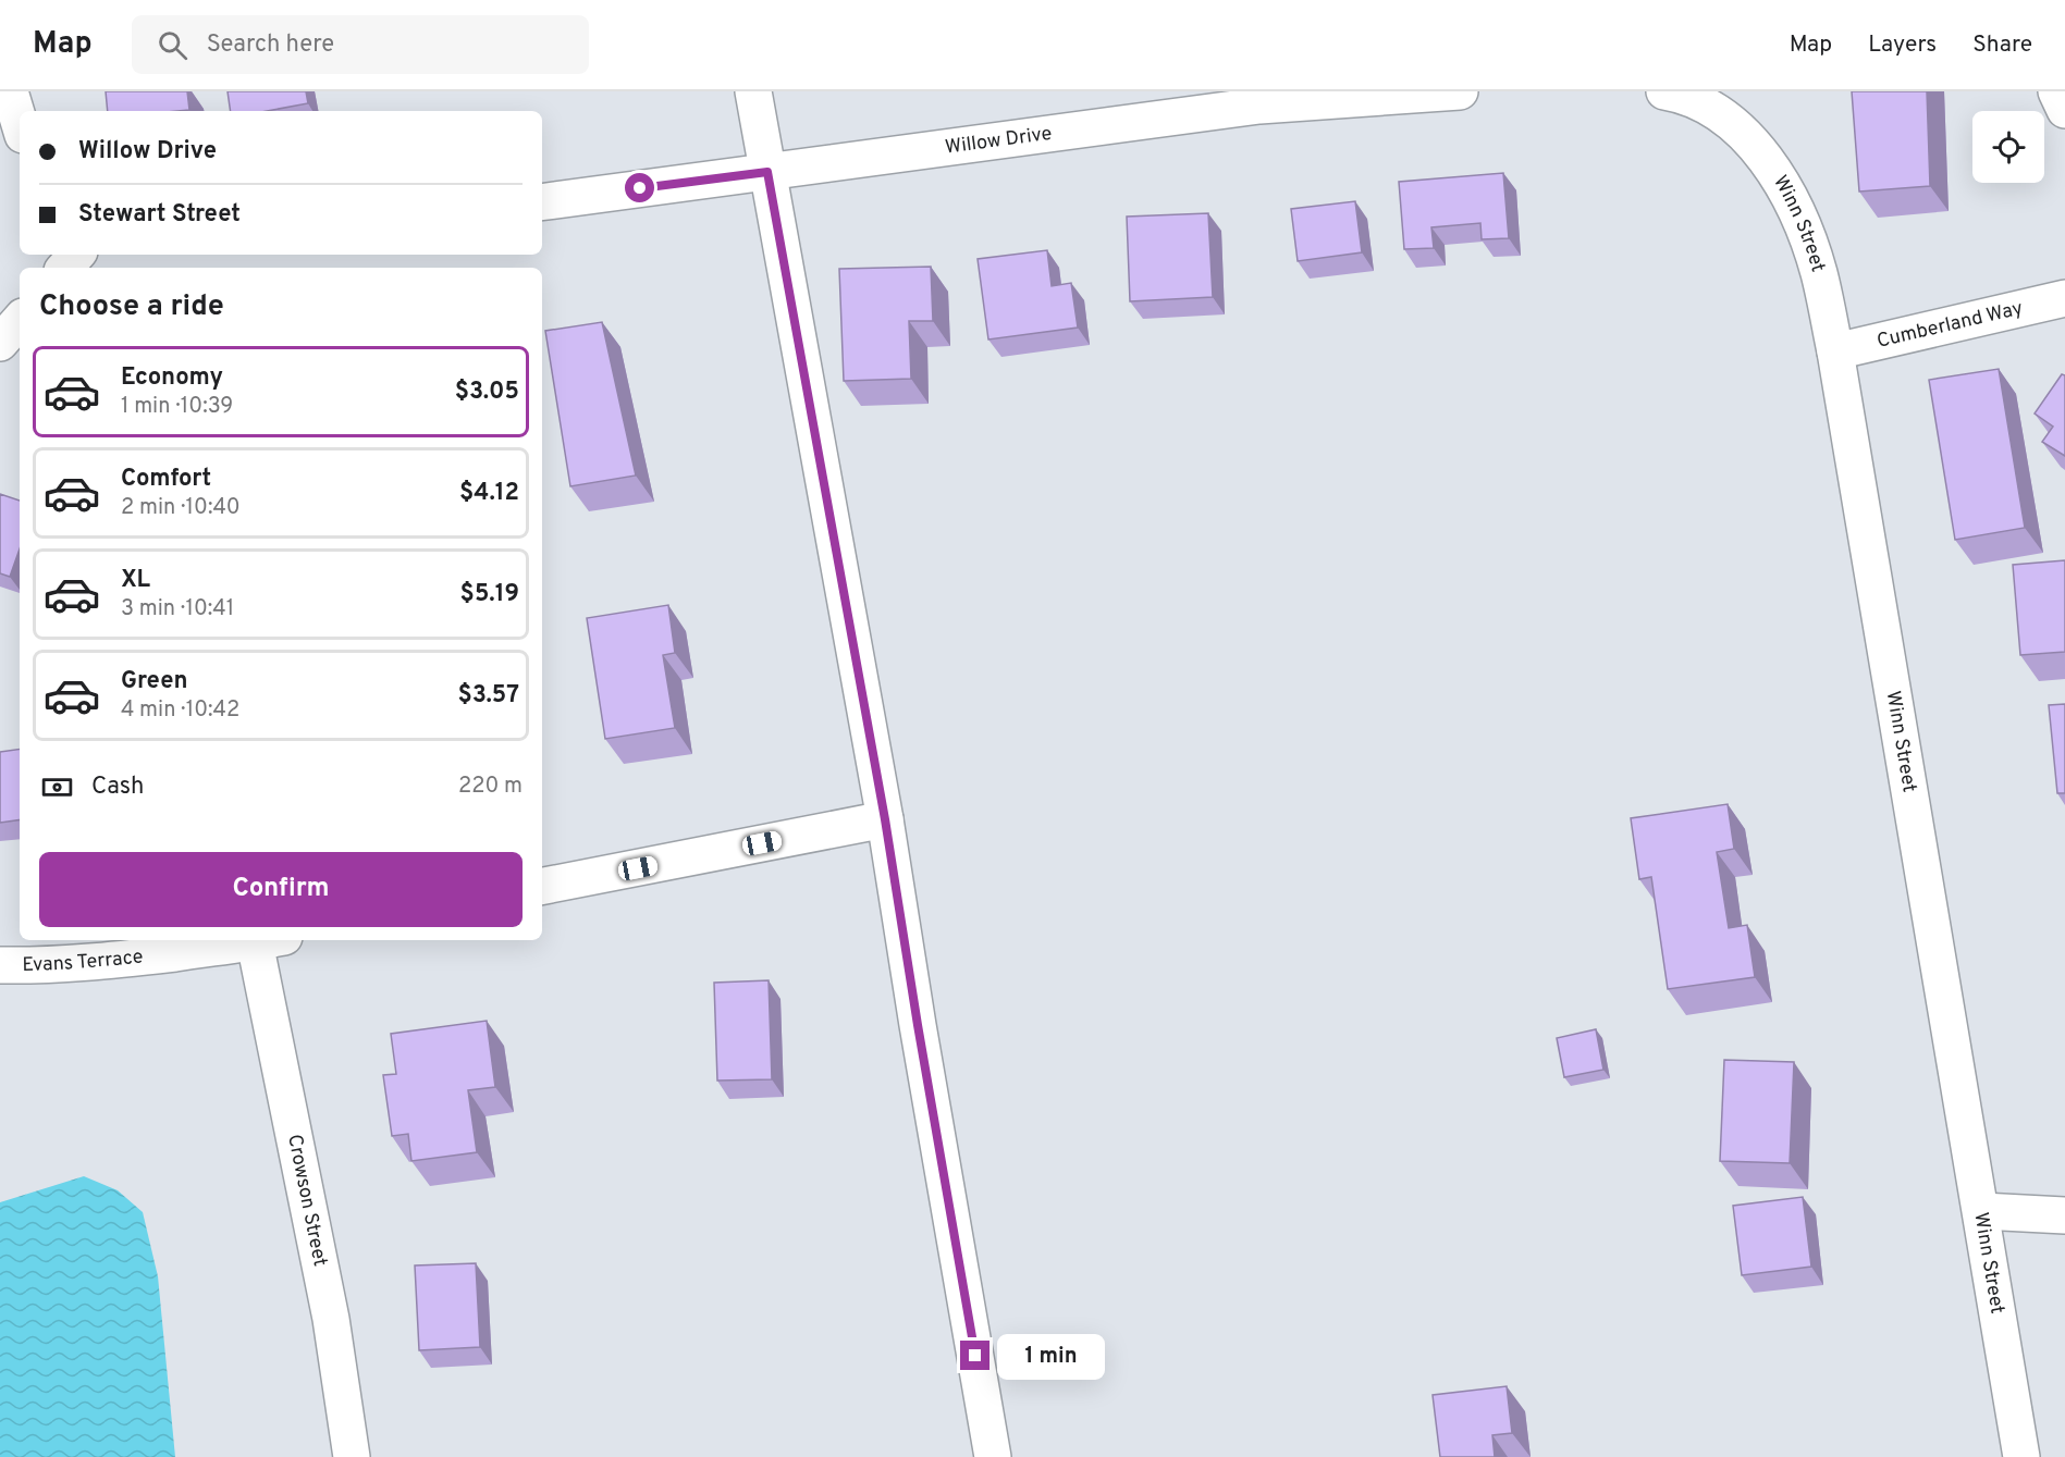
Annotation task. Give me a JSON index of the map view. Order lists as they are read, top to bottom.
{
  "streets": {
    "street": [
      "Willow Drive",
      "Winn Street",
      "Cumberland Way",
      "Evans Terrace",
      "Crowson Street"
    ]
  },
  "crossings": [
    ["Winn Street", "Cumberland Way"],
    ["Evans Terrace", "Crowson Street"]
  ],
  "page": {
    "header": "Map",
    "search": "Search here",
    "nav": ["Map", "Layers", "Share"],
    "banner": ["Willow Drive", "Stewart Street"],
    "heading": "Choose a ride",
    "list": [
      {
        "name": "Economy",
        "note": "1 min · 10:39",
        "value": "$3.05"
      },
      {
        "name": "Comfort",
        "note": "2 min · 10:40",
        "value": "$4.12"
      },
      {
        "name": "XL",
        "note": "3 min · 10:41",
        "value": "$5.19"
      },
      {
        "name": "Green",
        "note": "4 min · 10:42",
        "value": "$3.57"
      }
    ],
    "pay": ["Cash", "220 m"],
    "buttons": "Confirm",
    "bubble": "1 min"
  }
}
